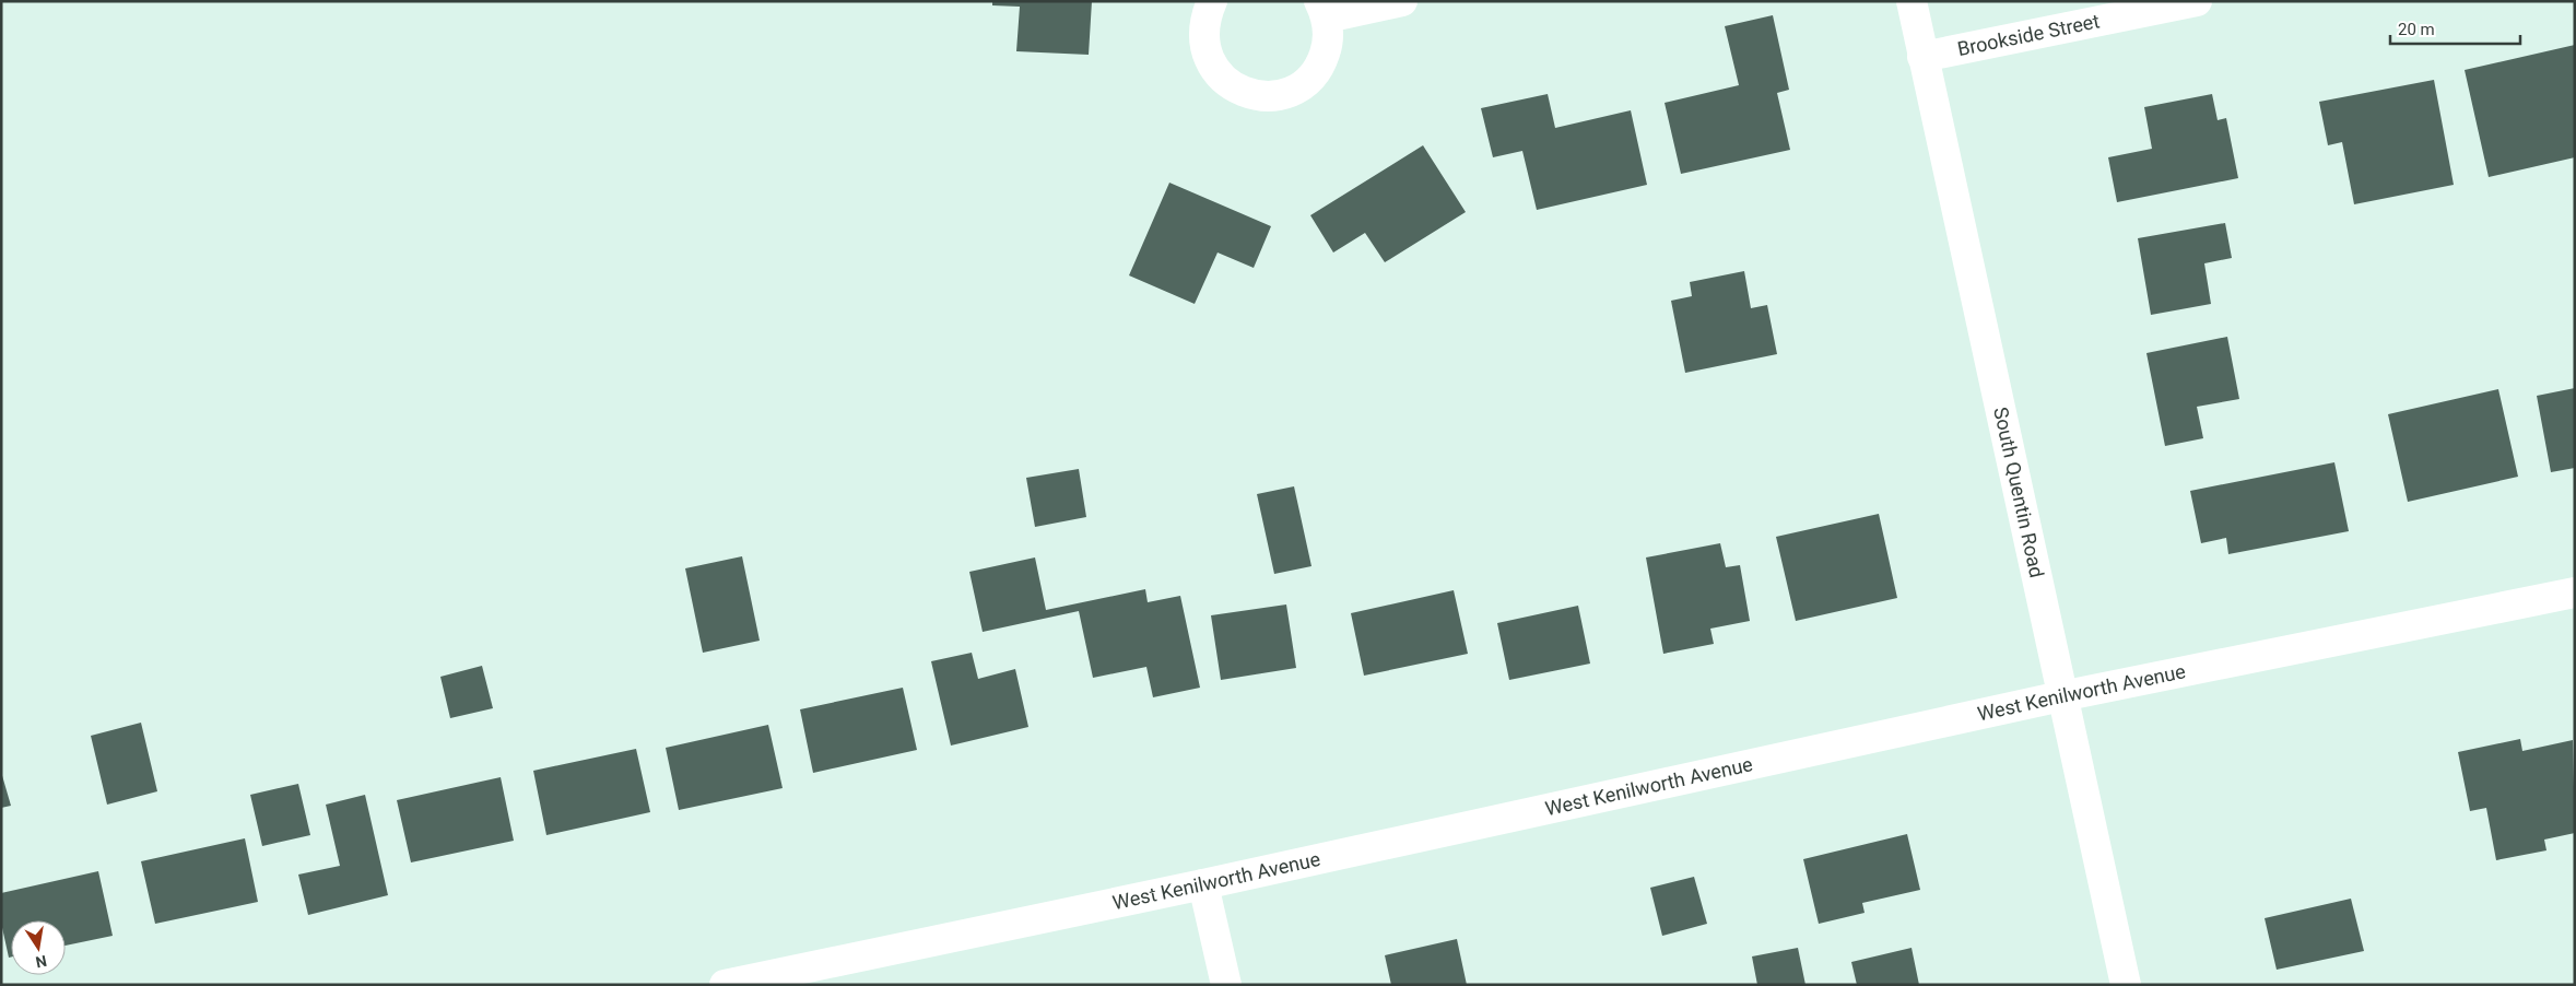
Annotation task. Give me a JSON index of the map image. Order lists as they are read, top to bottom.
{
  "streets": {
    "street": ["Brookside Street", "South Quentin Road", "West Kenilworth Avenue"]
  },
  "crossings": [
    ["Brookside Street", "South Quentin Road"],
    ["South Quentin Road", "West Kenilworth Avenue"]
  ],
  "scale_bar": "20 m",
  "north": "bottom"
}
